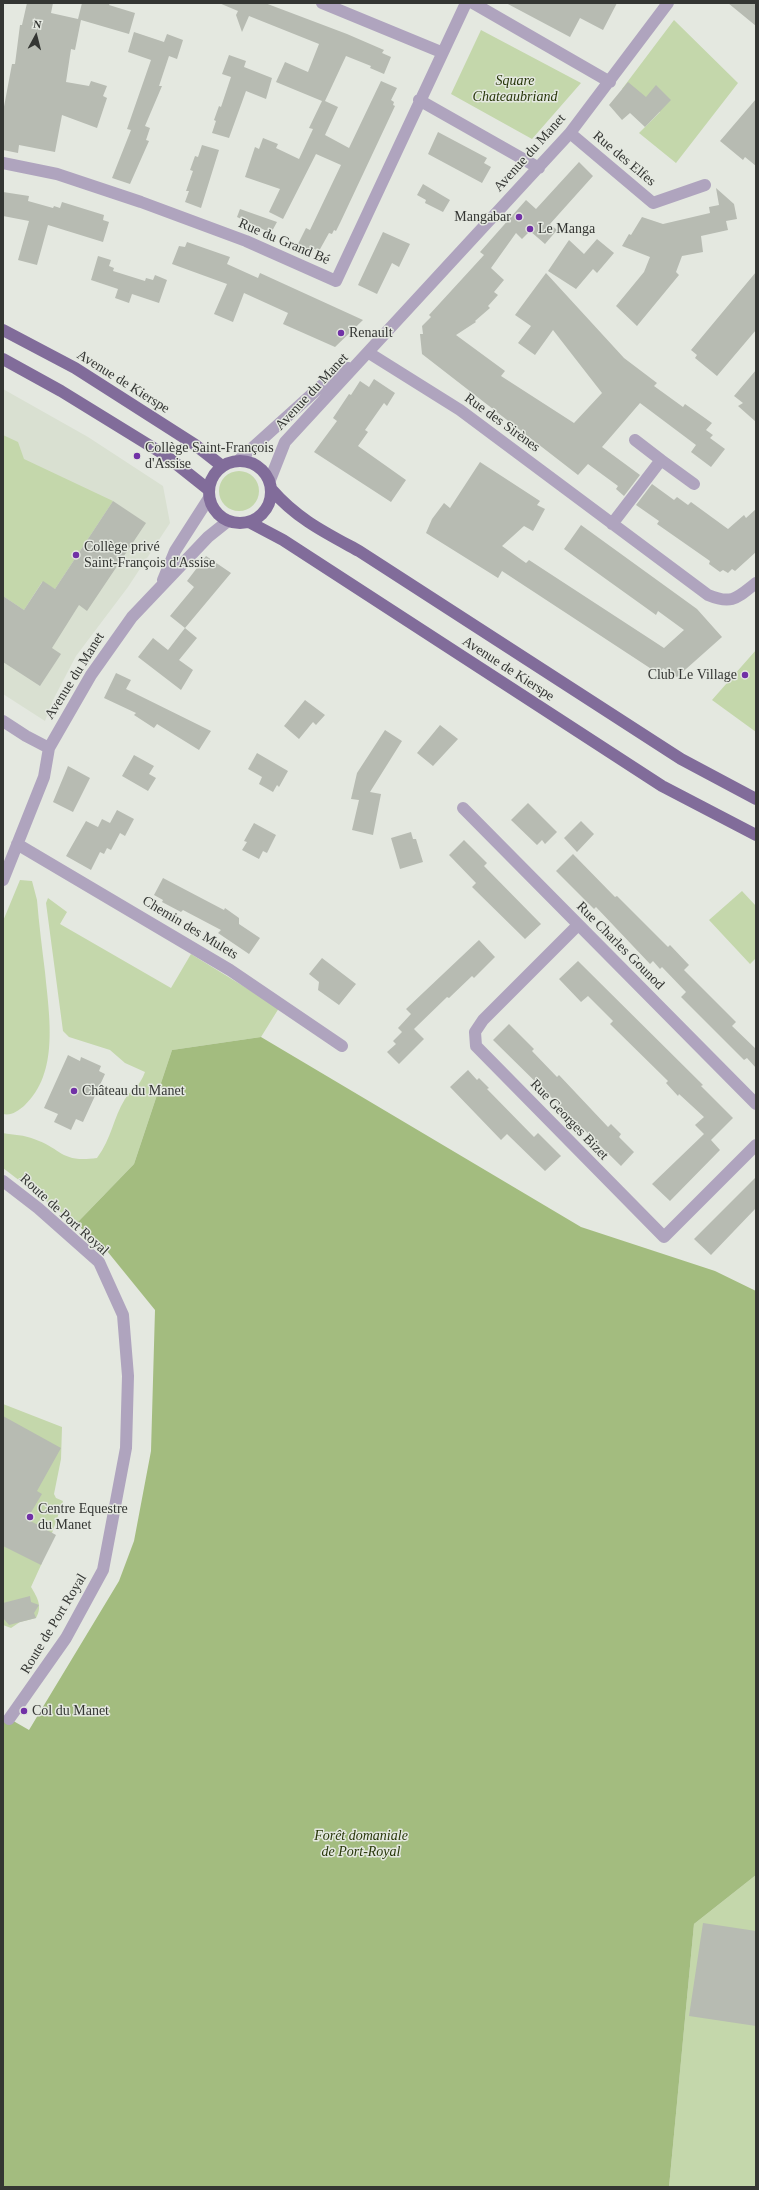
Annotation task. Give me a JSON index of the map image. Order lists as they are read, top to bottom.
{
  "streets": {
    "main road": ["Avenue de Kierspe"],
    "street": [
      "Avenue du Manet",
      "Rue des Elfes",
      "Rue du Grand Bé",
      "Rue des Sirènes",
      "Chemin des Mulets",
      "Rue Charles Gounod",
      "Rue Georges Bizet",
      "Route de Port Royal"
    ]
  },
  "crossings": [
    ["Avenue du Manet", "Rue des Elfes"],
    ["Avenue du Manet", "Avenue de Kierspe"],
    ["Avenue du Manet", "Rue des Sirènes"],
    ["Avenue du Manet", "Chemin des Mulets"],
    ["Rue Charles Gounod", "Rue Georges Bizet"]
  ],
  "parks": ["Square Chateaubriand", "Forêt domaniale de Port-Royal"],
  "places": [
    "Mangabar",
    "Le Manga",
    "Renault",
    "Collège Saint-François d'Assise",
    "Collège privé Saint-François d'Assise",
    "Club Le Village",
    "Château du Manet",
    "Centre Equestre du Manet",
    "Col du Manet"
  ],
  "north": "top"
}
